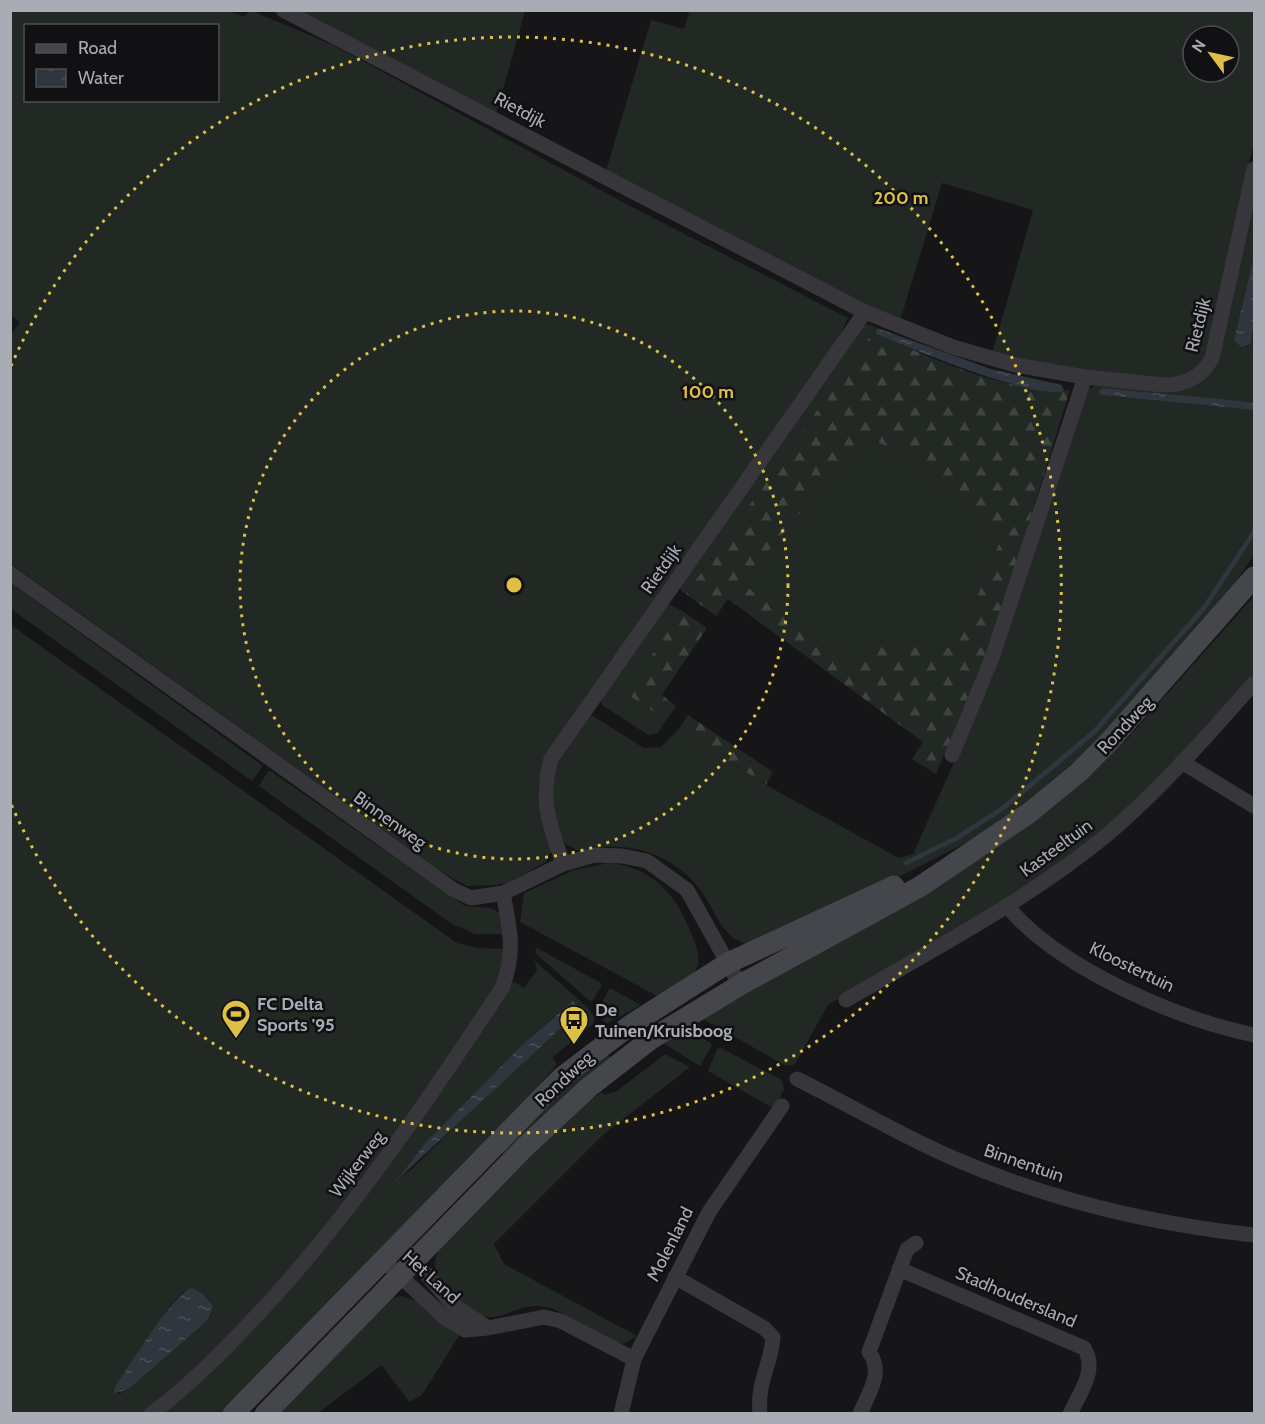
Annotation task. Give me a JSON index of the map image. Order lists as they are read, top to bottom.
{
  "streets": {
    "main road": ["Rondweg"],
    "street": [
      "Rietdijk",
      "Binnenweg",
      "Kasteeltuin",
      "Kloostertuin",
      "Binnentuin",
      "Wijkerweg",
      "Molenland",
      "Het Land",
      "Stadhoudersland"
    ]
  },
  "crossings": [
    ["Rietdijk", "Binnenweg"],
    ["Rondweg", "Binnenweg"],
    ["Rondweg", "Het Land"],
    ["Binnenweg", "Wijkerweg"],
    ["Kasteeltuin", "Kloostertuin"],
    ["Molenland", "Het Land"]
  ],
  "places": {
    "sports": ["FC Delta Sports '95"],
    "bus stop": ["De Tuinen/Kruisboog"]
  },
  "legend": ["Road", "Water"],
  "north": "top left",
  "rings": ["200 m", "100 m"]
}
